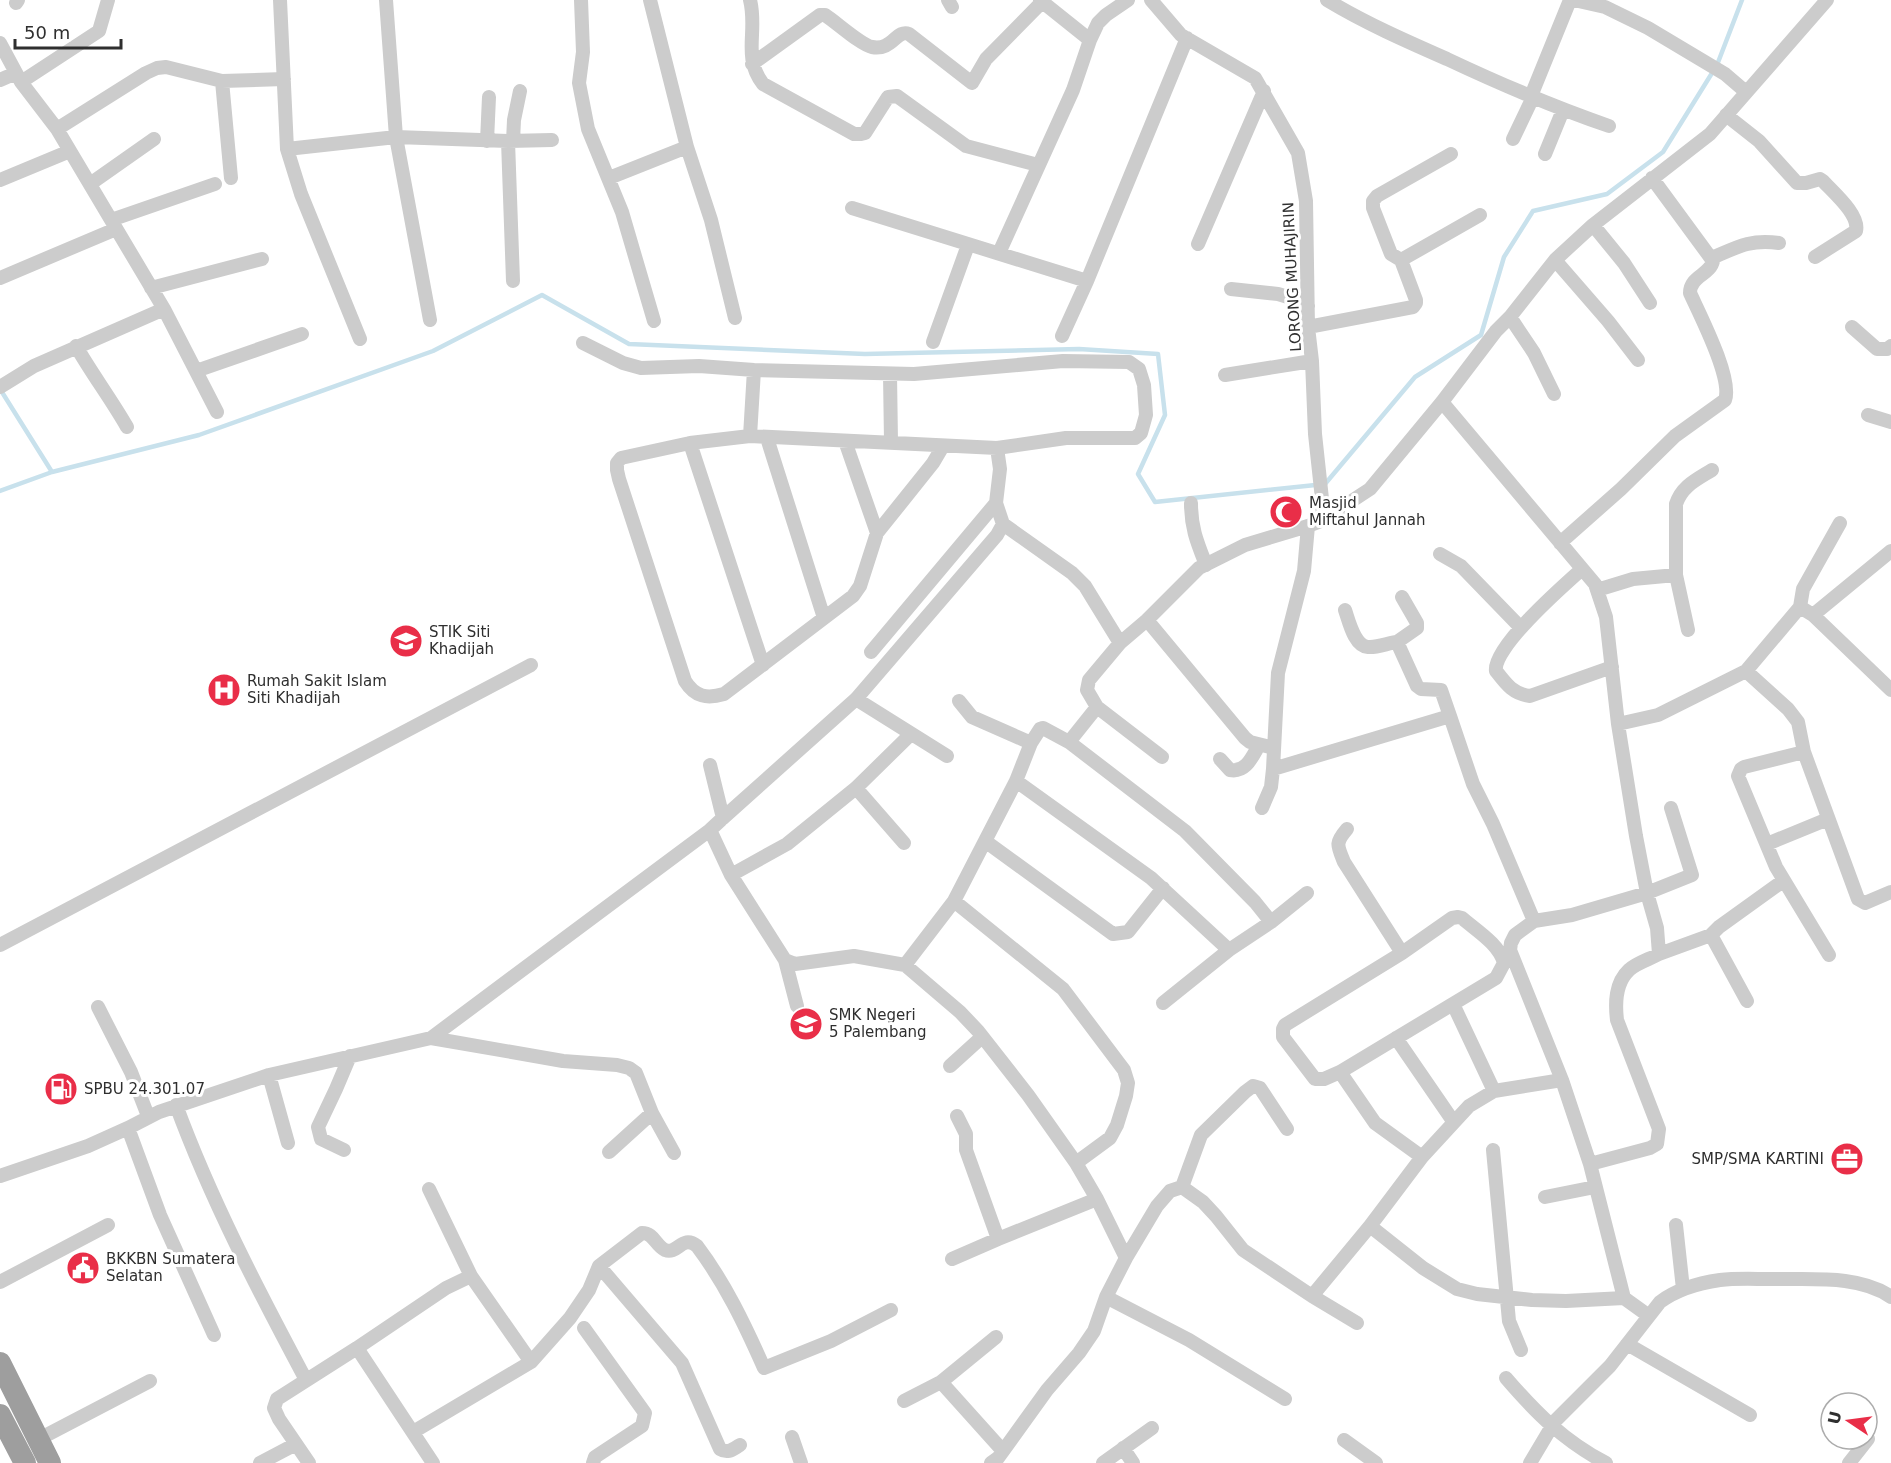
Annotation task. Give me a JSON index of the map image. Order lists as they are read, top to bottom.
{
  "streets": {
    "street": ["LORONG MUHAJIRIN"]
  },
  "places": {
    "mosque": ["Masjid Miftahul Jannah"],
    "school or university": ["STIK Siti Khadijah", "SMK Negeri 5 Palembang"],
    "hospital": ["Rumah Sakit Islam Siti Khadijah"],
    "fuel station": ["SPBU 24.301.07"],
    "office": ["SMP/SMA KARTINI"],
    "public building": ["BKKBN Sumatera Selatan"]
  },
  "scale_bar": "50 m",
  "north": "left"
}
